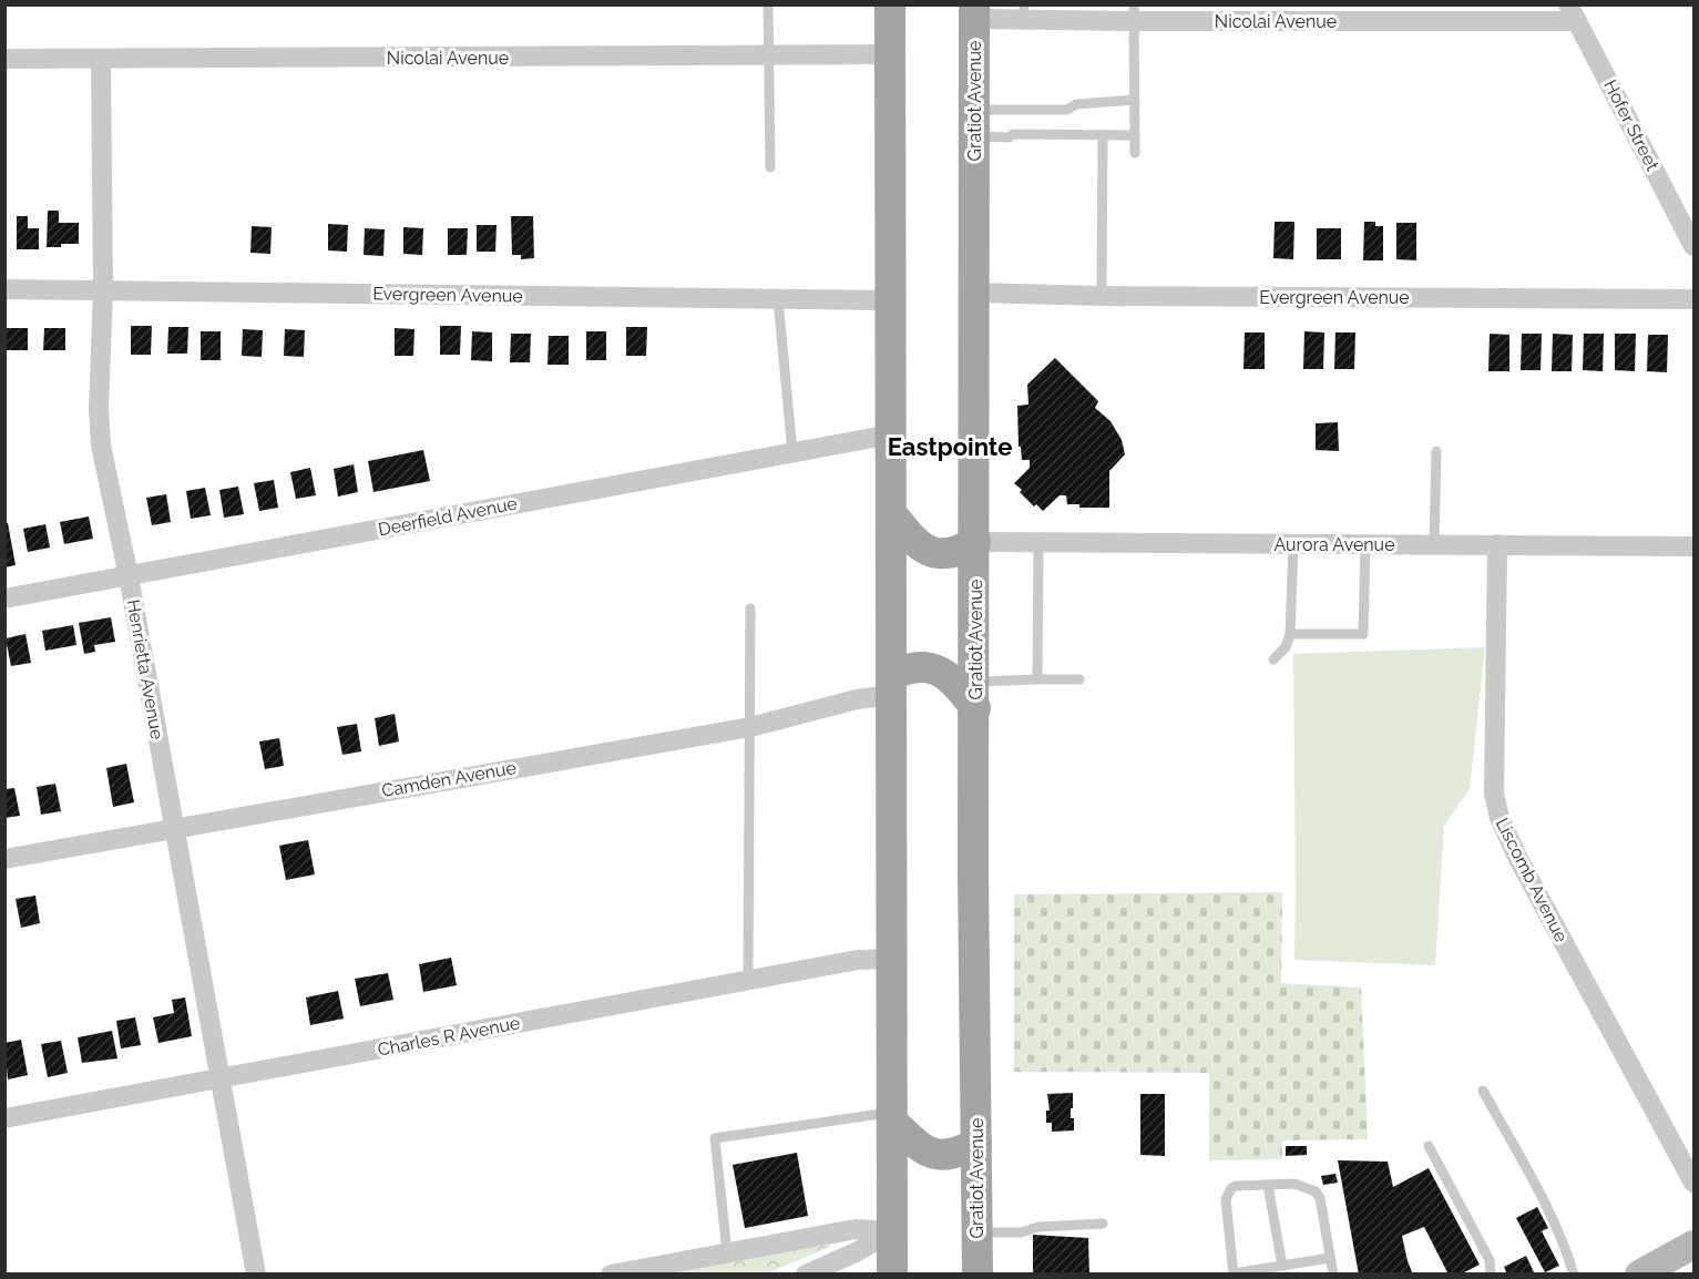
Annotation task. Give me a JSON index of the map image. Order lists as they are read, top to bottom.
{
  "streets": {
    "main road": ["Gratiot Avenue"],
    "street": [
      "Nicolai Avenue",
      "Hofer Street",
      "Evergreen Avenue",
      "Deerfield Avenue",
      "Aurora Avenue",
      "Henrietta Avenue",
      "Camden Avenue",
      "Liscomb Avenue",
      "Charles R Avenue"
    ]
  },
  "crossings": [
    ["Nicolai Avenue", "Gratiot Avenue"],
    ["Nicolai Avenue", "Hofer Street"],
    ["Nicolai Avenue", "Henrietta Avenue"],
    ["Gratiot Avenue", "Evergreen Avenue"],
    ["Gratiot Avenue", "Aurora Avenue"],
    ["Evergreen Avenue", "Henrietta Avenue"],
    ["Deerfield Avenue", "Henrietta Avenue"],
    ["Aurora Avenue", "Liscomb Avenue"],
    ["Henrietta Avenue", "Camden Avenue"],
    ["Henrietta Avenue", "Charles R Avenue"]
  ],
  "districts": ["Eastpointe"]
}
